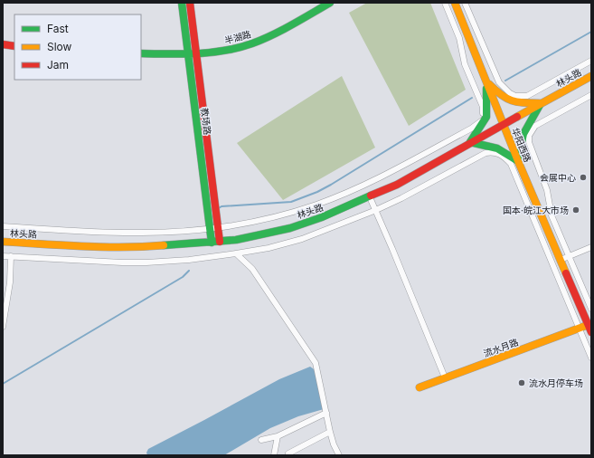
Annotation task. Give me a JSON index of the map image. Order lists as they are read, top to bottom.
{
  "streets": {
    "main road": [
      "半湖路",
      "林头路",
      "教场路",
      "华阳西路",
      "流水月路"
    ]
  },
  "crossings": [
    ["半湖路", "教场路"],
    ["林头路", "教场路"],
    ["林头路", "华阳西路"],
    ["华阳西路", "流水月路"]
  ],
  "places": ["会展中心", "国本·皖江大市场", "流水月停车场"],
  "legend": ["Fast", "Slow", "Jam"]
}
